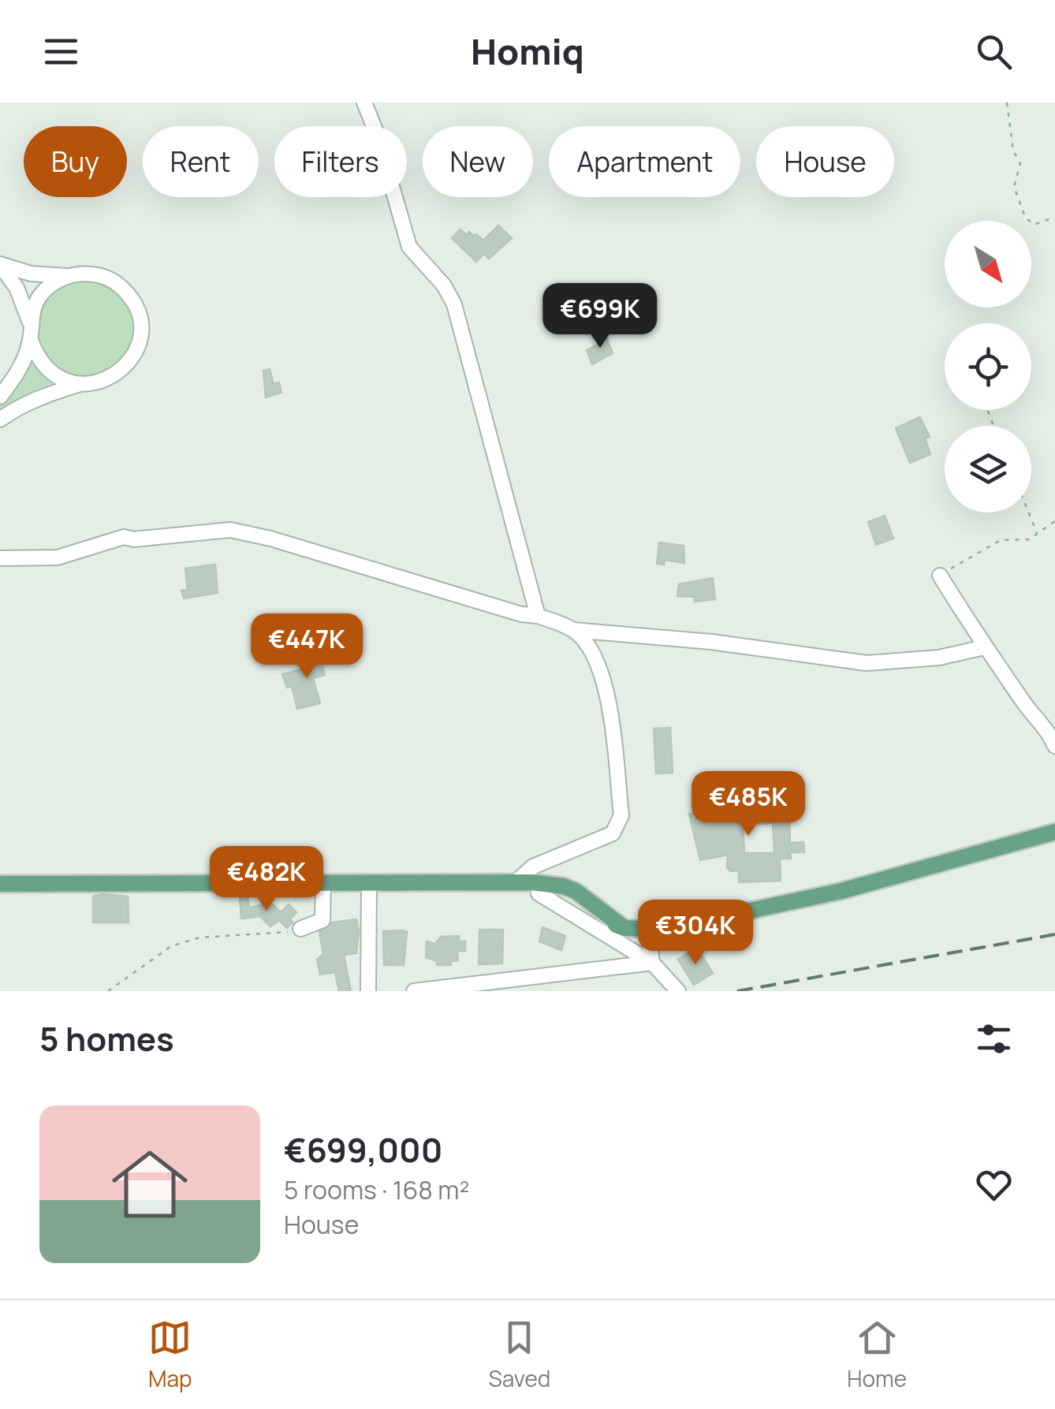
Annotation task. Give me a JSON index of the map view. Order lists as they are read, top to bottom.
{
  "north": "bottom right",
  "page": {
    "header": "Homiq",
    "chip": [
      "Buy",
      "Rent",
      "Filters",
      "New",
      "Apartment",
      "House"
    ],
    "price": [
      "€699K",
      "€447K",
      "€485K",
      "€482K",
      "€304K"
    ],
    "heading": "5 homes",
    "list": [
      {
        "name": "€699,000",
        "note": "5 rooms · 168 m² · House"
      }
    ],
    "tabs": ["Map", "Saved", "Home"]
  }
}
